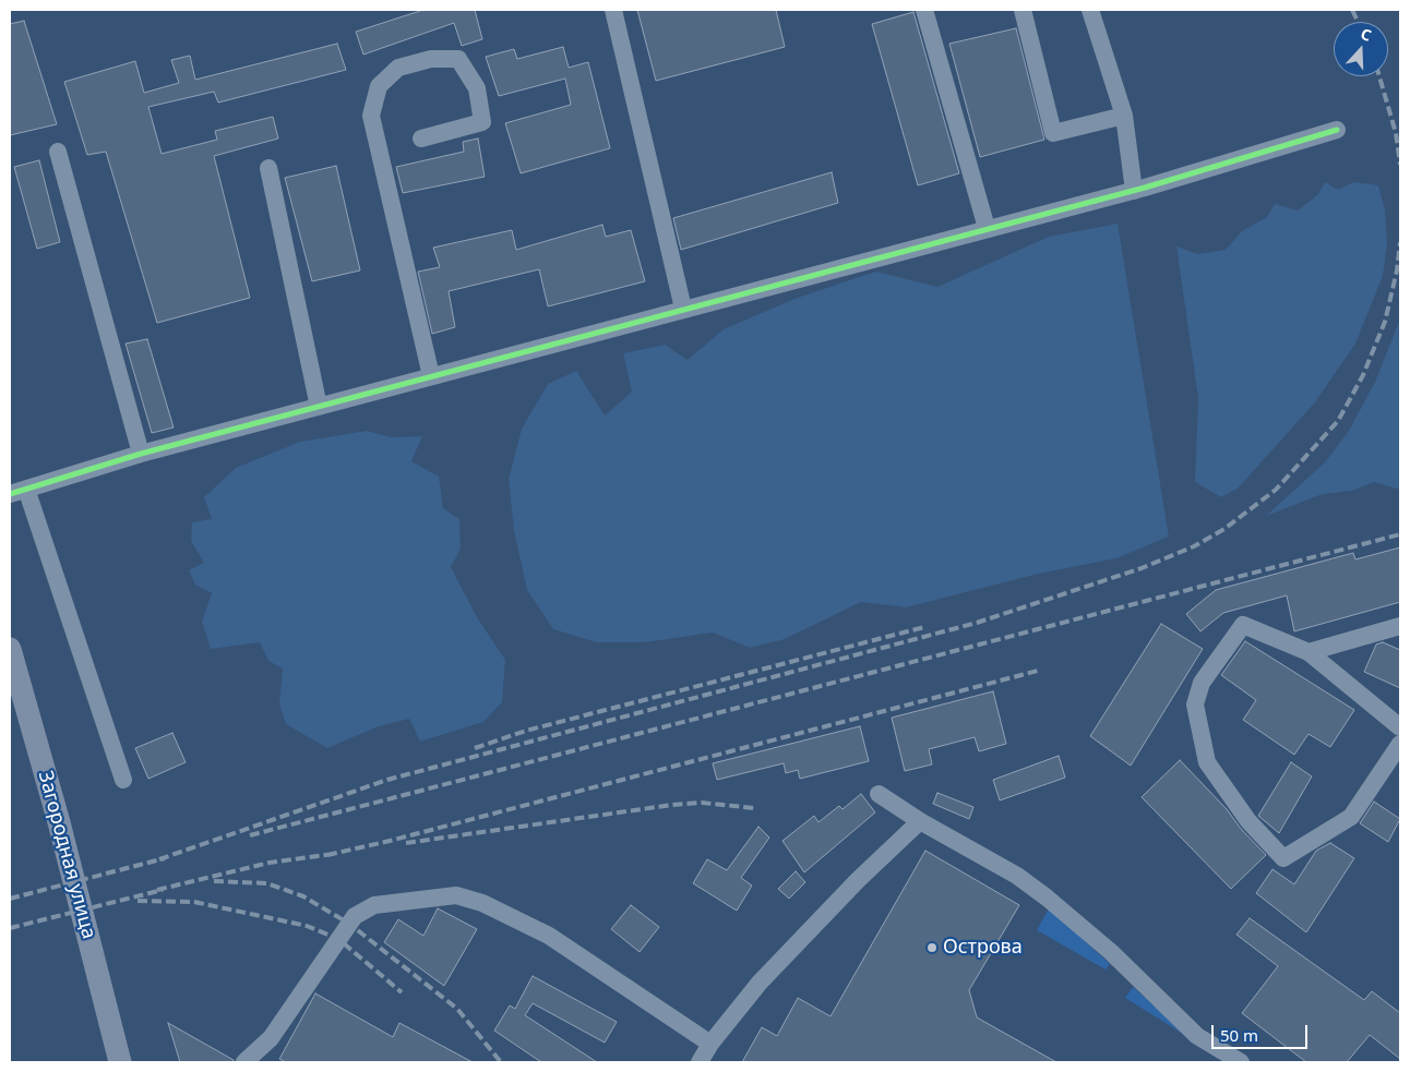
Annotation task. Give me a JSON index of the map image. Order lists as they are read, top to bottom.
{
  "streets": {
    "main road": ["Загородная улица"]
  },
  "places": ["Острова"],
  "scale_bar": "50 m",
  "north": "top"
}
